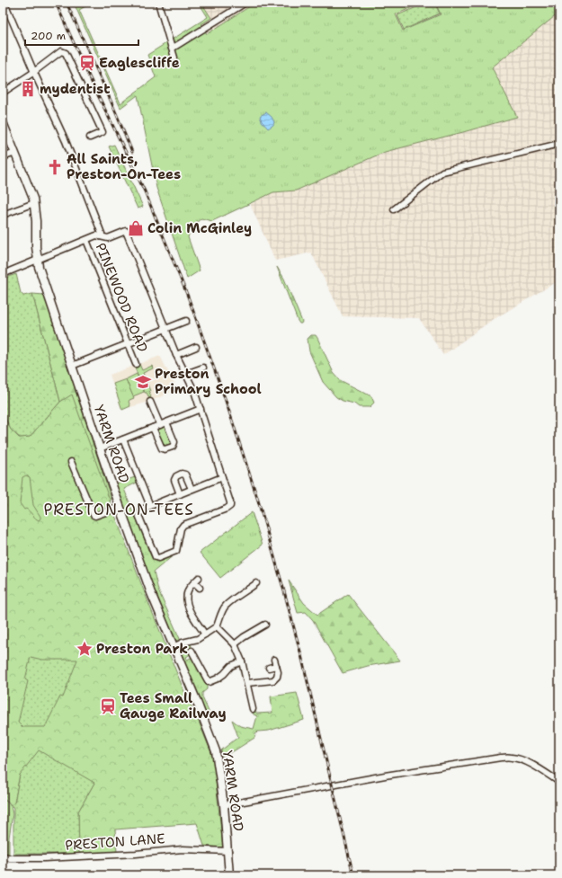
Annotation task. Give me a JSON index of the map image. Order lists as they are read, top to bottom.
{
  "streets": {
    "main road": ["YARM ROAD"],
    "street": ["PINEWOOD ROAD", "PRESTON LANE"]
  },
  "crossings": [
    ["YARM ROAD", "PRESTON LANE"]
  ],
  "districts": ["PRESTON-ON-TEES"],
  "places": {
    "station": ["Eaglescliffe", "Tees Small Gauge Railway"],
    "building": ["mydentist"],
    "church": ["All Saints, Preston-On-Tees"],
    "shop": ["Colin McGinley"],
    "school or university": ["Preston Primary School"],
    "place": ["Preston Park"]
  },
  "scale_bar": "200 m"
}
